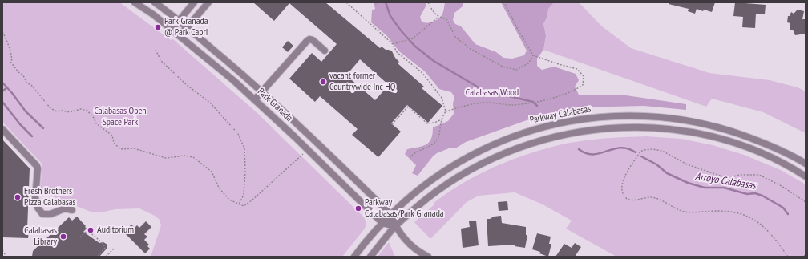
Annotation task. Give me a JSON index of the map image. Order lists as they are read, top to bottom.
{
  "streets": {
    "street": ["Park Granada", "Parkway Calabasas"]
  },
  "crossings": [
    ["Park Granada", "Parkway Calabasas"]
  ],
  "water": ["Arroyo Calabasas"],
  "parks": ["Calabasas Wood", "Calabasas Open Space Park"],
  "places": [
    "Park Granada @ Park Capri",
    "vacant former Countrywide Inc HQ",
    "Fresh Brothers Pizza Calabasas",
    "Parkway Calabasas/Park Granada",
    "Auditorium",
    "Calabasas Library"
  ]
}
